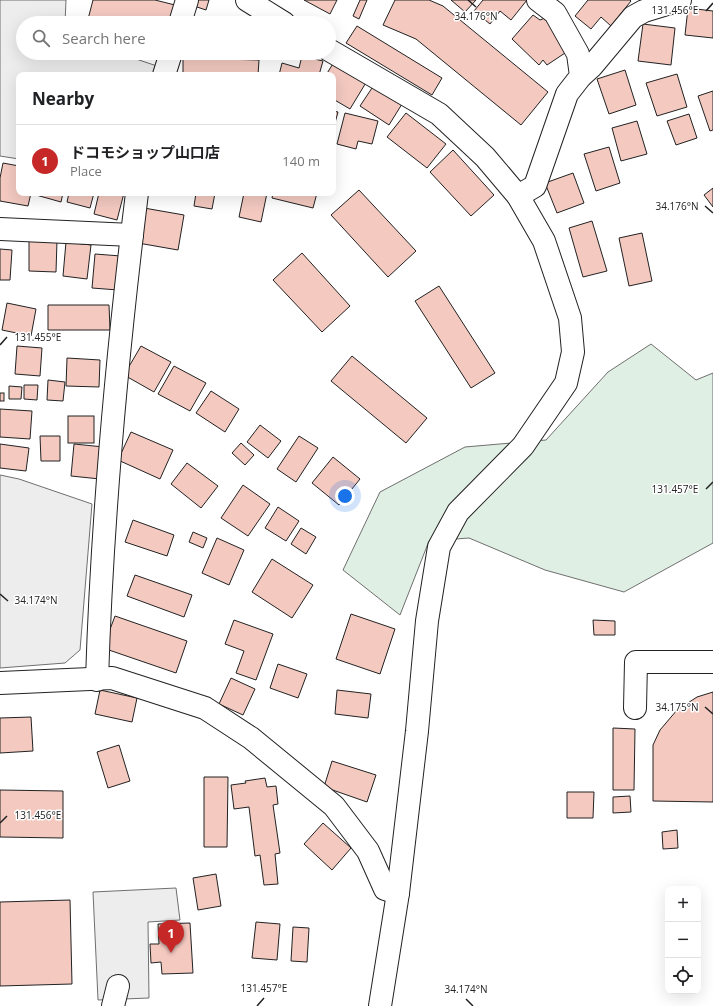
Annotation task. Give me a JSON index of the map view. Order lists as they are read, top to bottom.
{
  "page": {
    "search": "Search here",
    "heading": "Nearby",
    "list": [
      {
        "mark": "1",
        "name": "ドコモショップ山口店",
        "note": "Place",
        "value": "140 m"
      }
    ],
    "map_buttons": ["+", "−"],
    "pins": "1"
  },
  "coordinates": [
    "131.456°E",
    "34.176°N",
    "131.455°E",
    "131.457°E",
    "34.174°N",
    "34.175°N"
  ]
}
